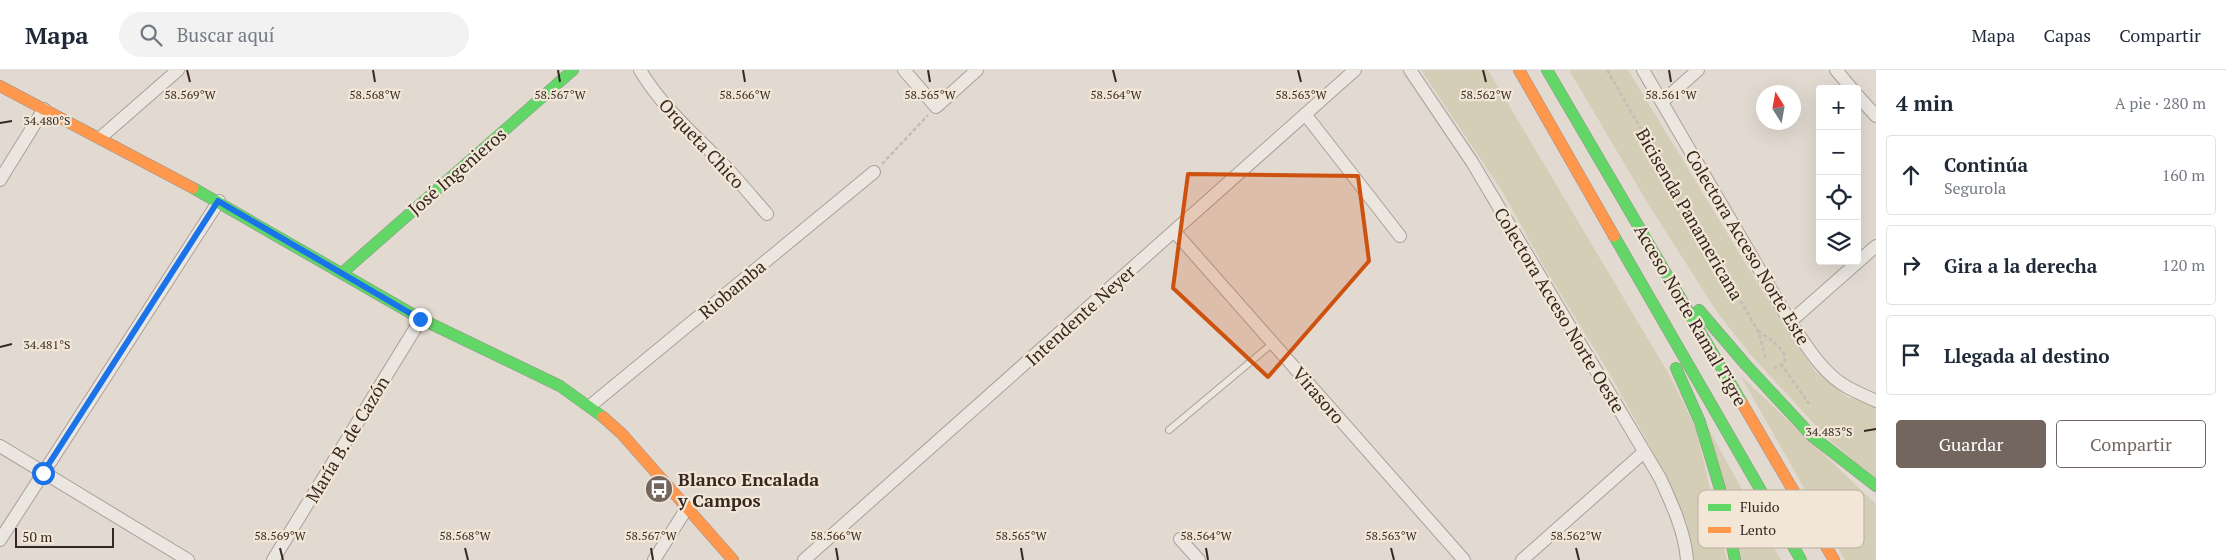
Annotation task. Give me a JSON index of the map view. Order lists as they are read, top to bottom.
{
  "streets": {
    "main road": ["José Ingenieros", "Acceso Norte Ramal Tigre"],
    "street": [
      "Orqueta Chico",
      "Colectora Acceso Norte Este",
      "Riobamba",
      "Colectora Acceso Norte Oeste",
      "Intendente Neyer",
      "Virasoro",
      "María B. de Cazón"
    ],
    "path": ["Bicisenda Panamericana"]
  },
  "crossings": [
    ["Intendente Neyer", "Virasoro"]
  ],
  "places": {
    "bus stop": ["Blanco Encalada y Campos"]
  },
  "legend": ["Fluido", "Lento"],
  "scale_bar": "50 m",
  "north": "top",
  "page": {
    "header": "Mapa",
    "search": "Buscar aquí",
    "nav": ["Mapa", "Capas", "Compartir"],
    "heading": ["4 min", "A pie · 280 m"],
    "map_buttons": ["+", "−"],
    "list": [
      ["Continúa", "Segurola", "160 m"],
      ["Gira a la derecha", "120 m"],
      "Llegada al destino"
    ],
    "buttons": ["Guardar", "Compartir"],
    "scale": "50 m"
  },
  "coordinates": [
    "58.569°W",
    "58.568°W",
    "58.567°W",
    "58.566°W",
    "58.565°W",
    "58.564°W",
    "58.563°W",
    "58.562°W",
    "58.561°W",
    "34.480°S",
    "34.481°S",
    "34.483°S"
  ]
}
